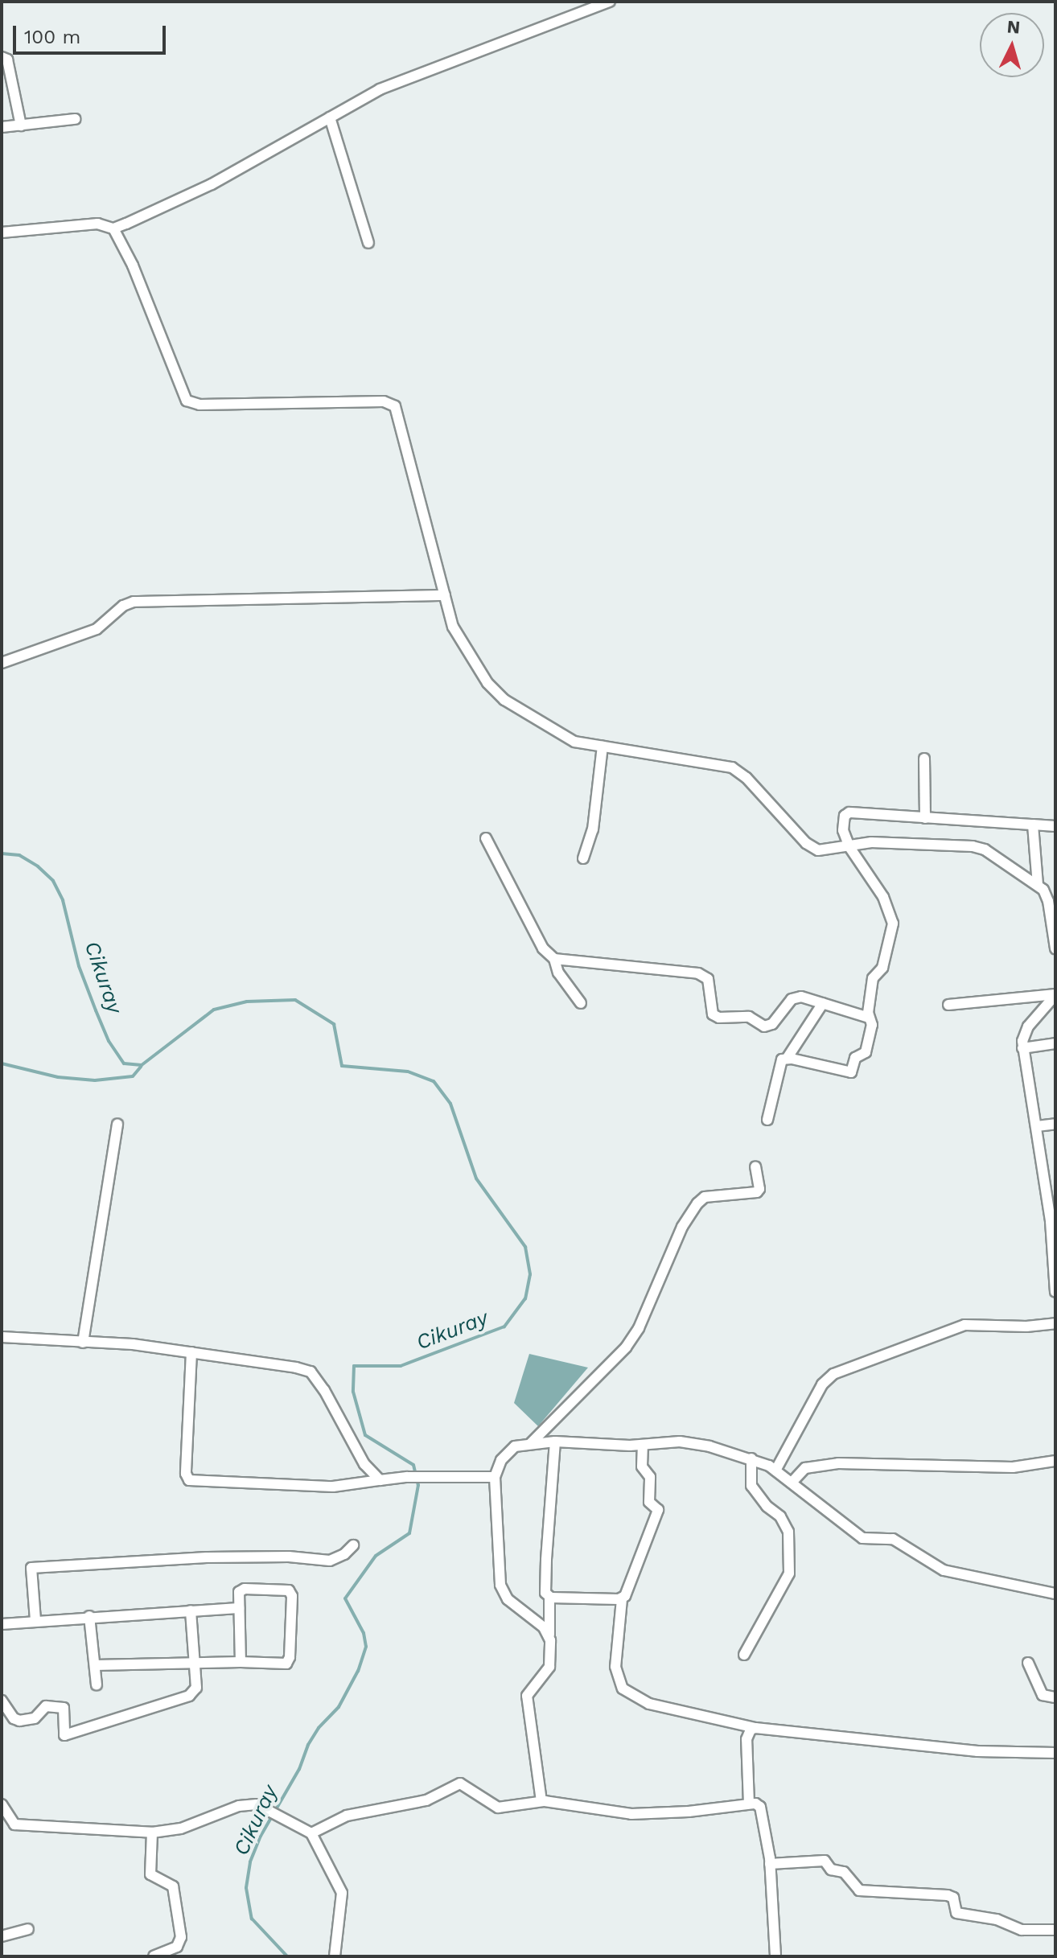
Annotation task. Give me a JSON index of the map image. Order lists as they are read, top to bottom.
{
  "water": ["Cikuray"],
  "scale_bar": "100 m",
  "north": "top"
}
